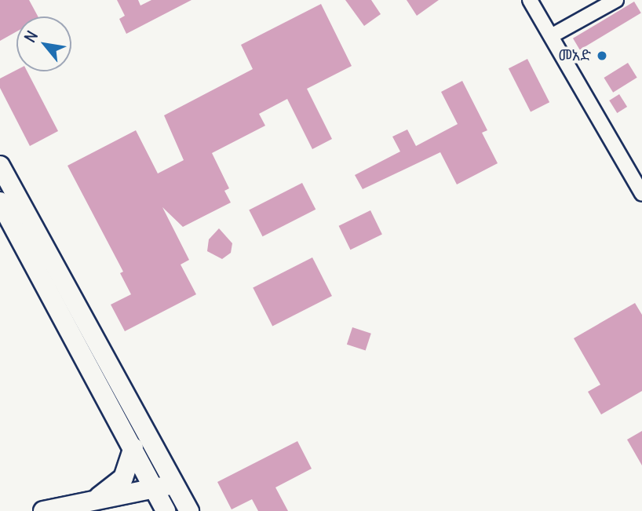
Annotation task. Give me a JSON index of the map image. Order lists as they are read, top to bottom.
{
  "places": ["መአድ"],
  "north": "top left"
}
